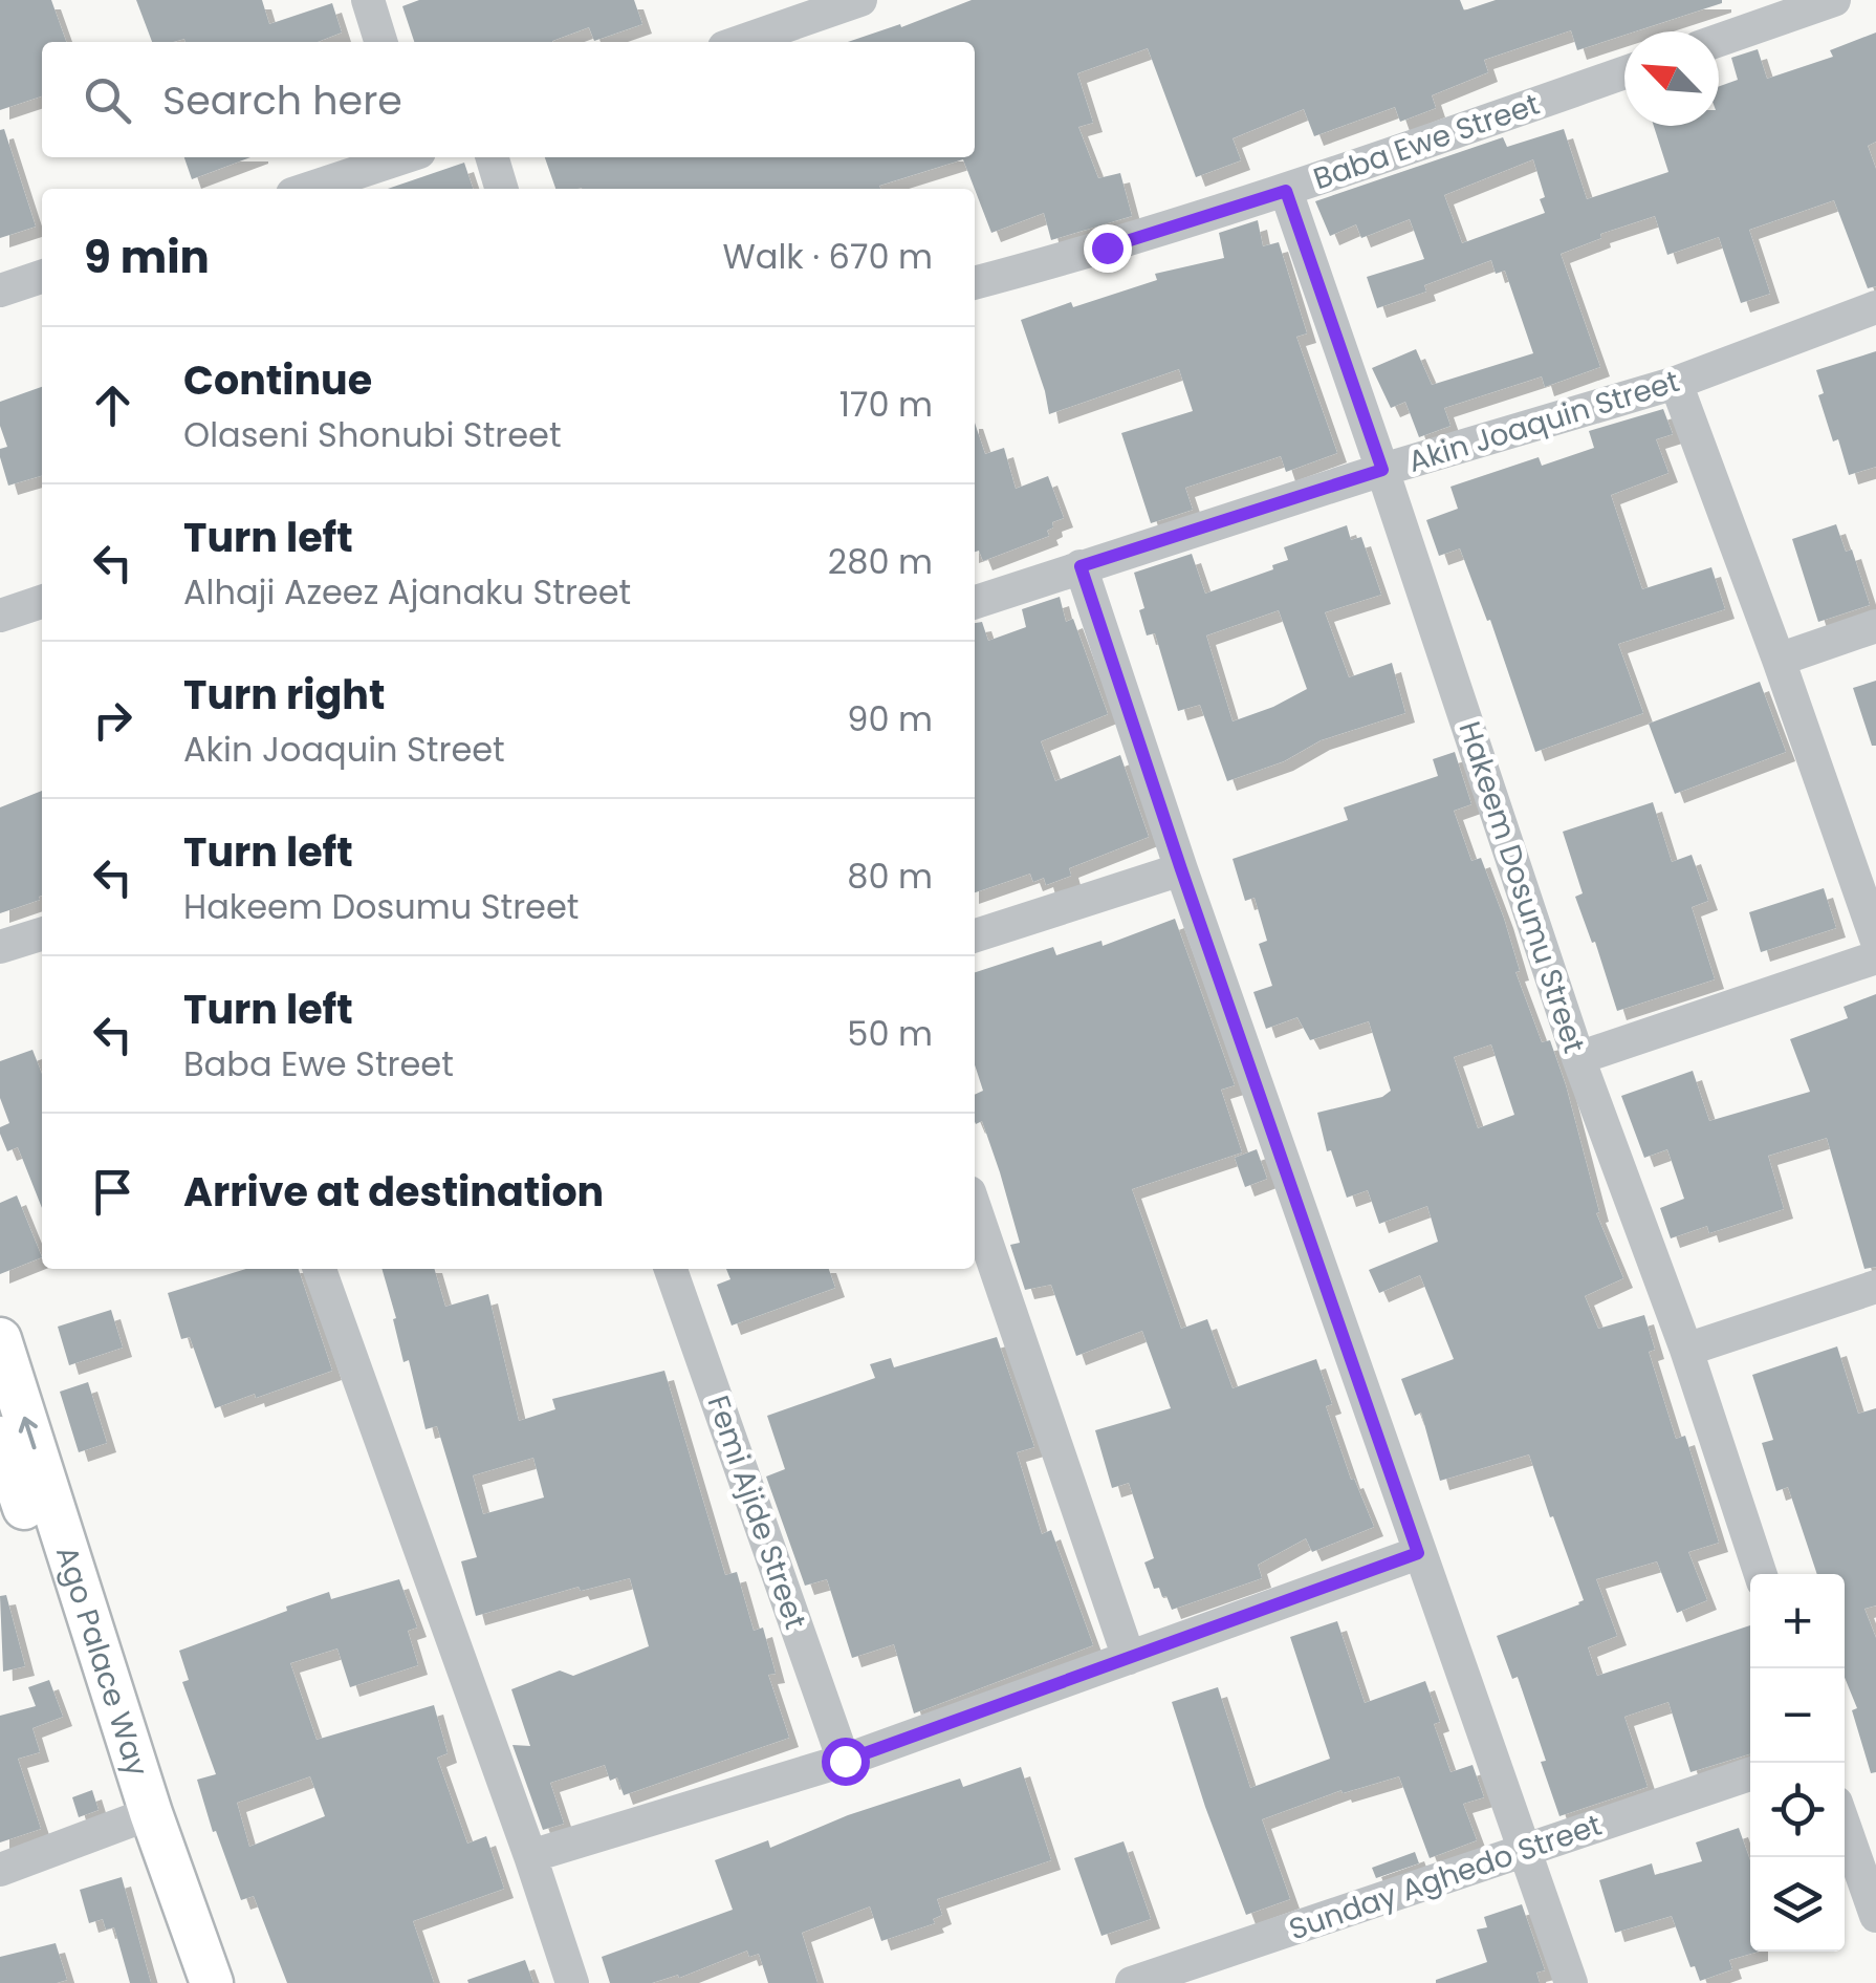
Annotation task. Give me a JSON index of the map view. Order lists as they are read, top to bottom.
{
  "streets": {
    "main road": ["Ago Palace Way"],
    "street": [
      "Baba Ewe Street",
      "Akin Joaquin Street",
      "Hakeem Dosumu Street",
      "Femi Ajide Street",
      "Sunday Aghedo Street"
    ]
  },
  "crossings": [
    ["Baba Ewe Street", "Hakeem Dosumu Street"],
    ["Akin Joaquin Street", "Hakeem Dosumu Street"]
  ],
  "north": "top left",
  "page": {
    "search": "Search here",
    "heading": ["9 min", "Walk · 670 m"],
    "list": [
      ["Continue", "Olaseni Shonubi Street", "170 m"],
      ["Turn left", "Alhaji Azeez Ajanaku Street", "280 m"],
      ["Turn right", "Akin Joaquin Street", "90 m"],
      ["Turn left", "Hakeem Dosumu Street", "80 m"],
      ["Turn left", "Baba Ewe Street", "50 m"],
      "Arrive at destination"
    ],
    "map_buttons": ["+", "−"]
  }
}
